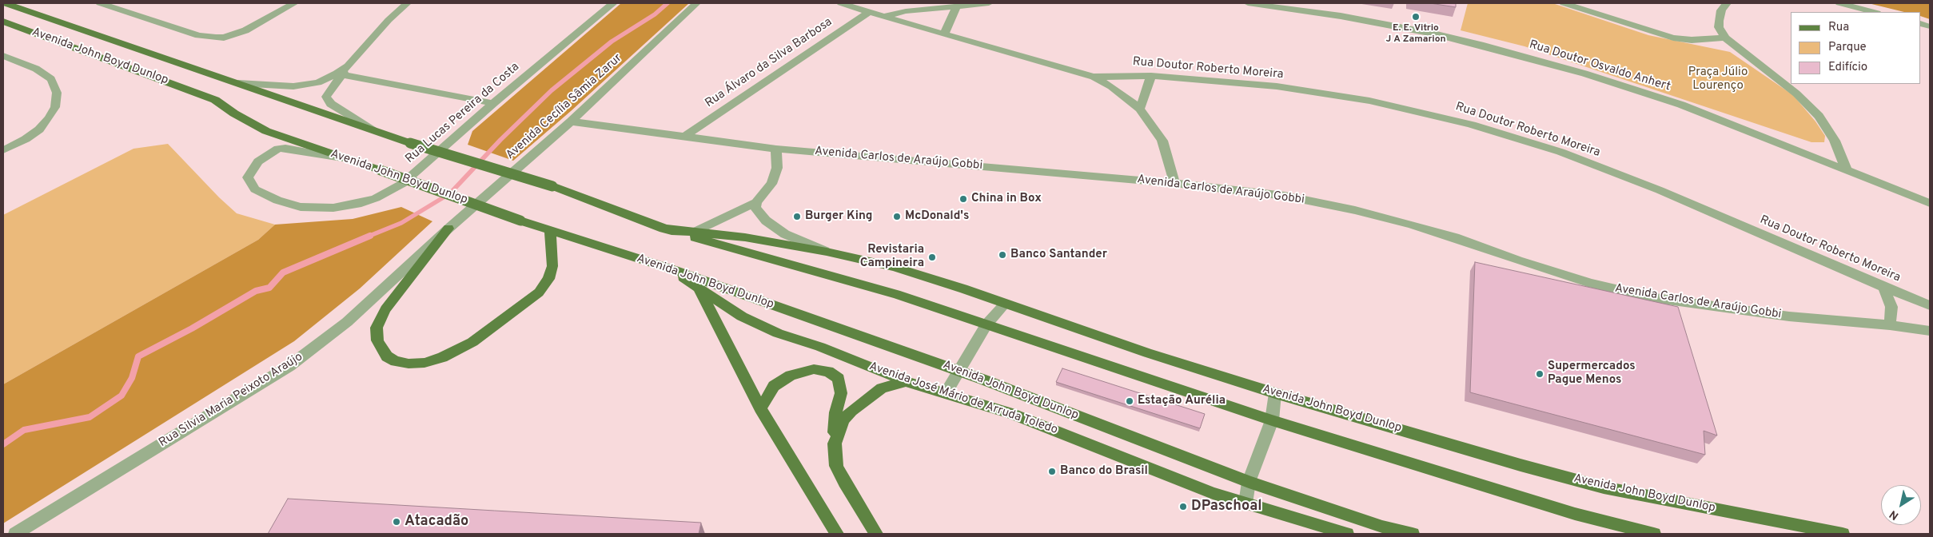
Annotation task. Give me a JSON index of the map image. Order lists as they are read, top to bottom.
{
  "streets": {
    "main road": ["Avenida John Boyd Dunlop", "Avenida José Mário de Arruda Toledo"],
    "street": [
      "Rua Álvaro da Silva Barbosa",
      "Rua Doutor Osvaldo Anhert",
      "Rua Doutor Roberto Moreira",
      "Avenida Cecília Sâmia Zarur",
      "Rua Lucas Pereira da Costa",
      "Avenida Carlos de Araújo Gobbi",
      "Rua Silvia Maria Peixoto Araújo"
    ]
  },
  "crossings": [
    ["Avenida John Boyd Dunlop", "Rua Lucas Pereira da Costa"],
    ["Avenida John Boyd Dunlop", "Avenida José Mário de Arruda Toledo"],
    ["Rua Álvaro da Silva Barbosa", "Avenida Carlos de Araújo Gobbi"],
    ["Avenida Cecília Sâmia Zarur", "Avenida Carlos de Araújo Gobbi"],
    ["Avenida Cecília Sâmia Zarur", "Rua Silvia Maria Peixoto Araújo"]
  ],
  "parks": ["Praça Júlio Lourenço"],
  "places": [
    "E. E. Vitrio J A Zamarion",
    "China in Box",
    "Burger King",
    "McDonald's",
    "Banco Santander",
    "Revistaria Campineira",
    "Supermercados Pague Menos",
    "Estação Aurélia",
    "Banco do Brasil",
    "DPaschoal",
    "Atacadão"
  ],
  "legend": ["Rua", "Parque", "Edifício"],
  "north": "bottom left"
}
